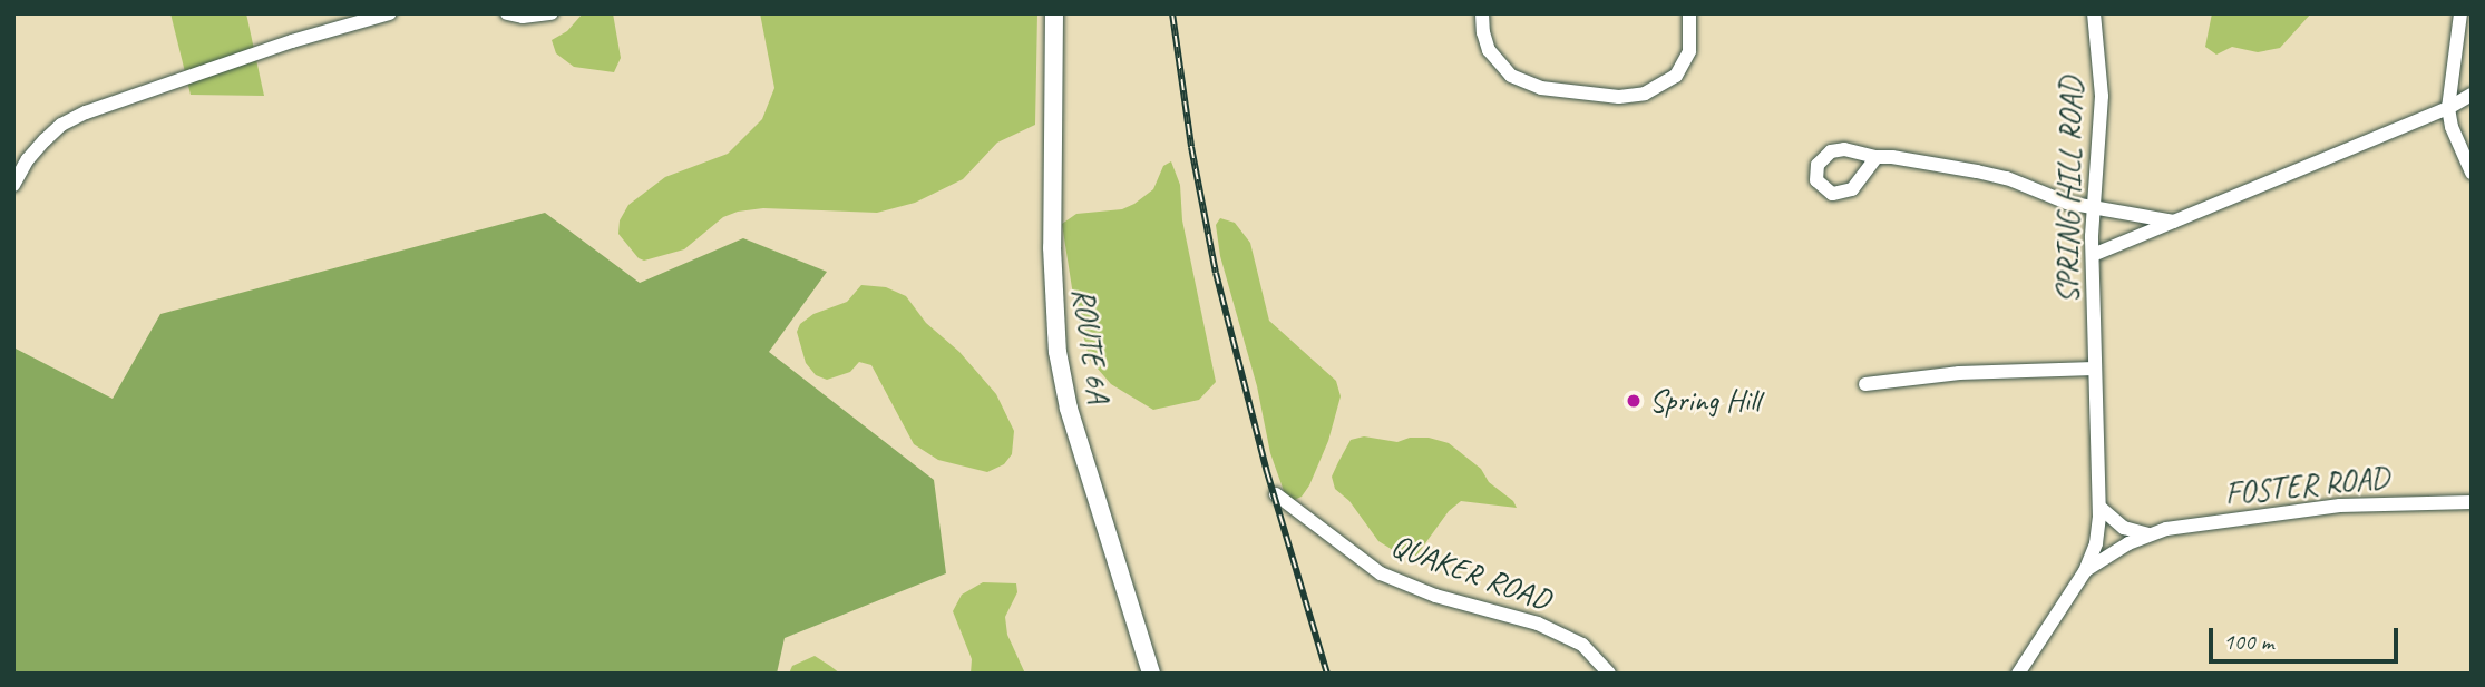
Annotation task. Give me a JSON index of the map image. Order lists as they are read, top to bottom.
{
  "streets": {
    "main road": ["ROUTE 6A"],
    "street": ["SPRING HILL ROAD", "FOSTER ROAD", "QUAKER ROAD"]
  },
  "crossings": [
    ["SPRING HILL ROAD", "FOSTER ROAD"]
  ],
  "places": ["Spring Hill"],
  "scale_bar": "100 m"
}
